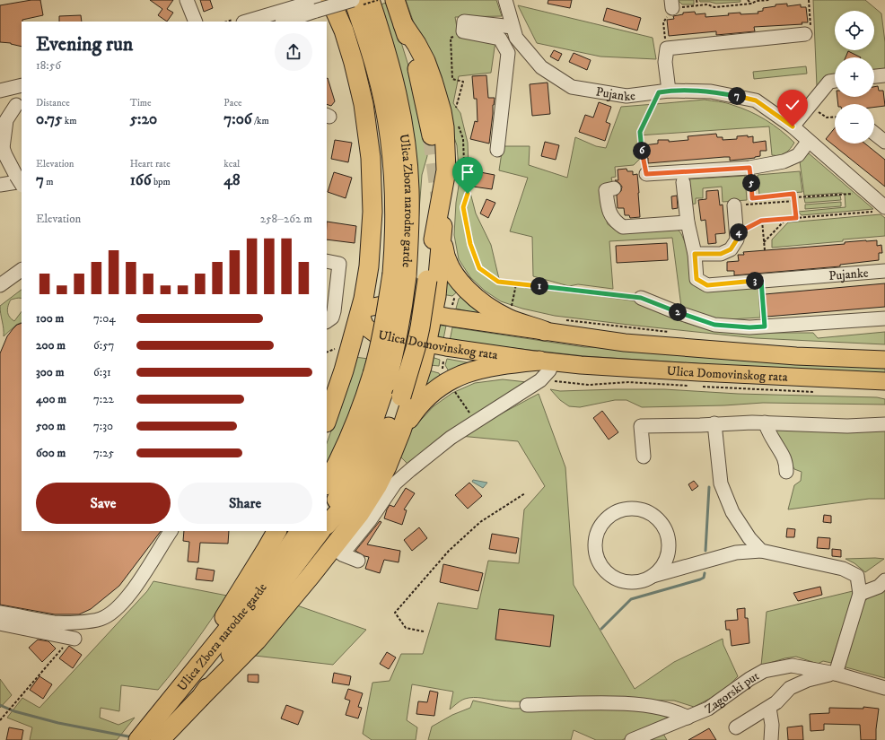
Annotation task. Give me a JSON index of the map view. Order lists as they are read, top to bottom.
{
  "streets": {
    "highway": ["Ulica Zbora narodne garde"],
    "main road": ["Ulica Domovinskog rata"],
    "street": ["Pujanke", "Zagorski put"]
  },
  "page": {
    "map_buttons": ["+", "−"],
    "heading": ["Evening run", "18:56"],
    "stats": [
      ["Distance", "0.75 km"],
      ["Time", "5:20"],
      ["Pace", "7:06 /km"],
      ["Elevation", "7 m"],
      ["Heart rate", "166 bpm"],
      ["kcal", "48"]
    ],
    "pins": [
      "7",
      "6",
      "5",
      "4",
      "3",
      "1",
      "2"
    ],
    "chart": ["Elevation", "258–262 m"],
    "list": [
      {
        "name": "100 m",
        "note": "7:04"
      },
      {
        "name": "200 m",
        "note": "6:57"
      },
      {
        "name": "300 m",
        "note": "6:31"
      },
      {
        "name": "400 m",
        "note": "7:22"
      },
      {
        "name": "500 m",
        "note": "7:30"
      },
      {
        "name": "600 m",
        "note": "7:25"
      }
    ],
    "buttons": ["Save", "Share"]
  }
}
